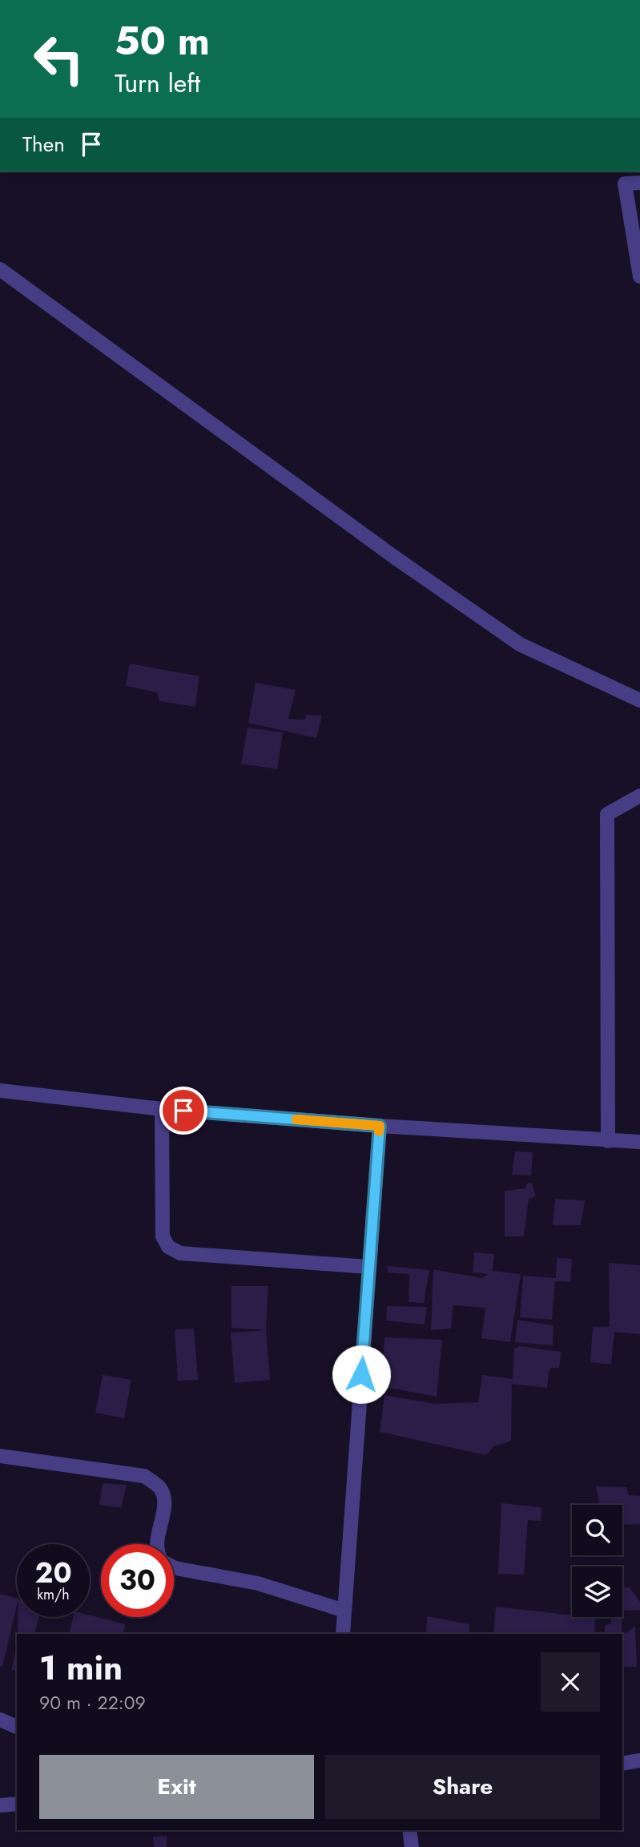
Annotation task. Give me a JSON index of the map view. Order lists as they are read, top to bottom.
{
  "page": {
    "turn": ["50 m", "Turn left"],
    "then": "Then",
    "speed": "20 km/h",
    "limit": "30",
    "heading": ["1 min", "90 m · 22:09"],
    "buttons": ["Exit", "Share"]
  }
}
